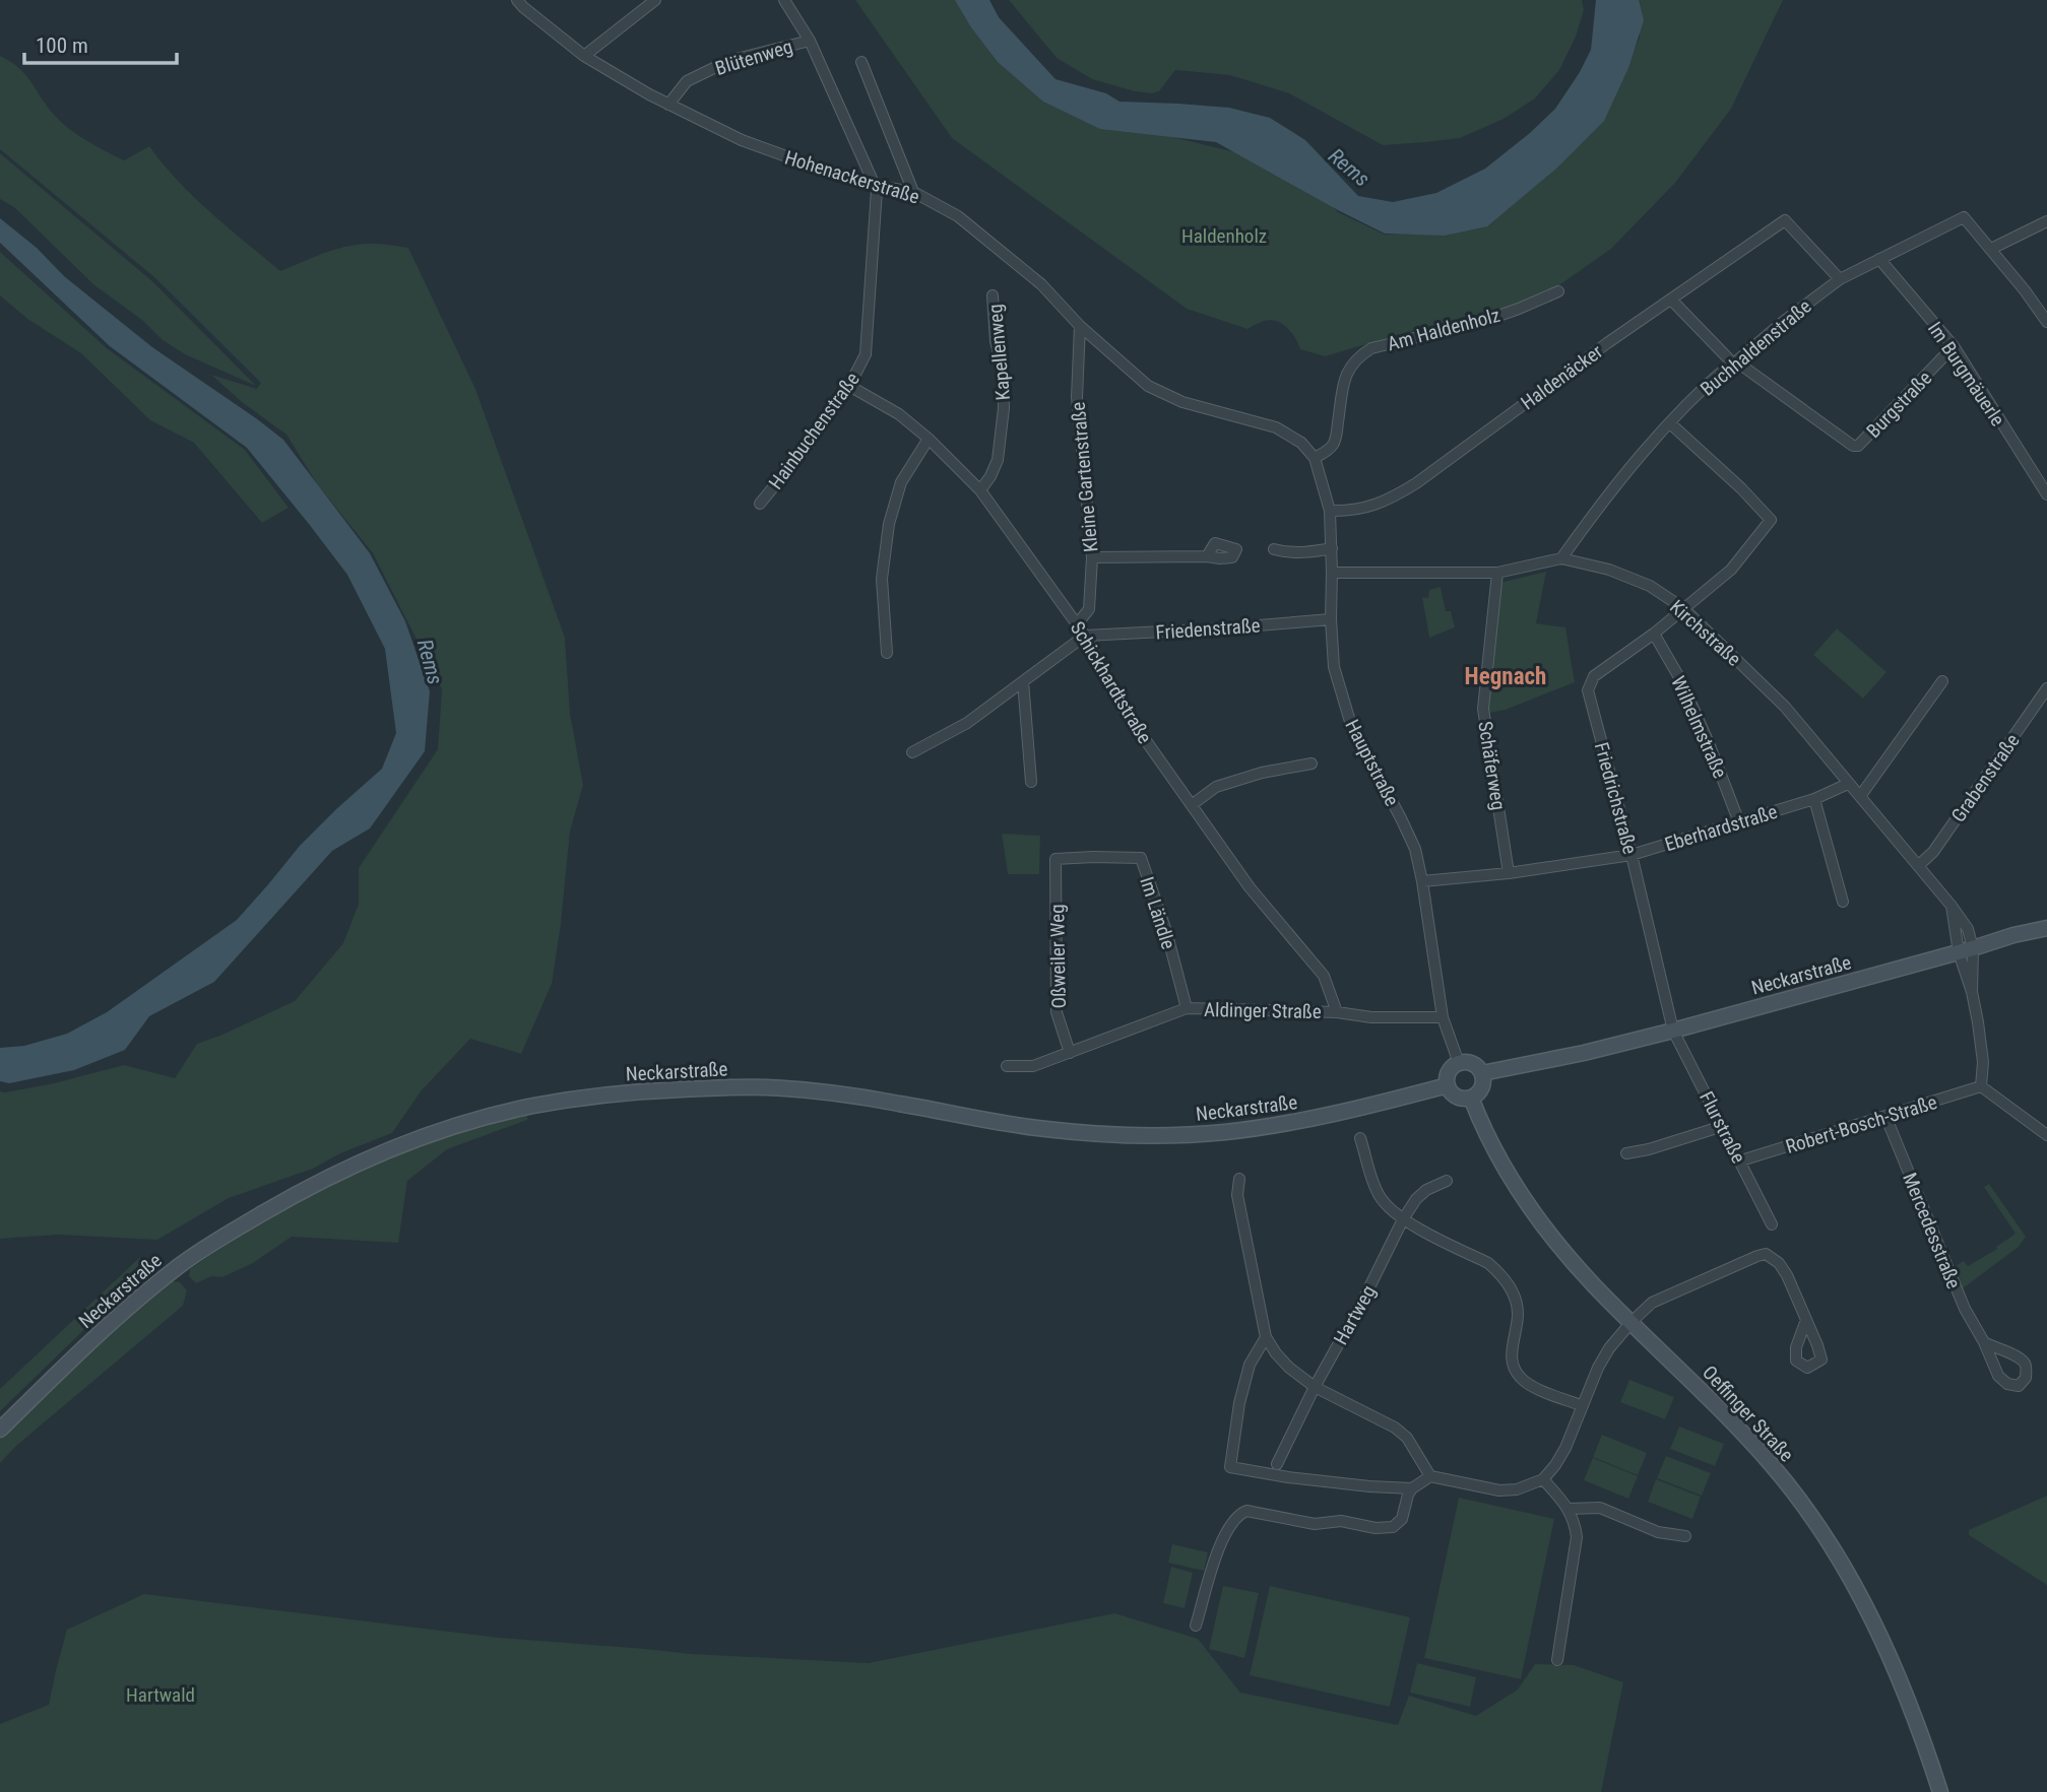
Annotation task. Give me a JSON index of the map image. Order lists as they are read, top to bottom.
{
  "streets": {
    "main road": ["Neckarstraße", "Oeffinger Straße"],
    "street": [
      "Blütenweg",
      "Hohenackerstraße",
      "Am Haldenholz",
      "Buchhaldenstraße",
      "Kapellenweg",
      "Im Burgmäuerle",
      "Haldenäcker",
      "Burgstraße",
      "Hainbuchenstraße",
      "Kleine Gartenstraße",
      "Friedenstraße",
      "Kirchstraße",
      "Schickhardtstraße",
      "Wilhelmstraße",
      "Hauptstraße",
      "Schäferweg",
      "Grabenstraße",
      "Friedrichstraße",
      "Eberhardstraße",
      "Im Ländle",
      "Oßweiler Weg",
      "Aldinger Straße",
      "Robert-Bosch-Straße",
      "Flurstraße",
      "Mercedesstraße",
      "Hartweg"
    ]
  },
  "crossings": [
    ["Blütenweg", "Hohenackerstraße"],
    ["Hohenackerstraße", "Am Haldenholz"],
    ["Hohenackerstraße", "Hainbuchenstraße"],
    ["Hohenackerstraße", "Kleine Gartenstraße"],
    ["Hohenackerstraße", "Hauptstraße"],
    ["Am Haldenholz", "Hauptstraße"],
    ["Buchhaldenstraße", "Im Burgmäuerle"],
    ["Buchhaldenstraße", "Haldenäcker"],
    ["Buchhaldenstraße", "Burgstraße"],
    ["Buchhaldenstraße", "Kirchstraße"],
    ["Buchhaldenstraße", "Friedrichstraße"],
    ["Kapellenweg", "Schickhardtstraße"],
    ["Im Burgmäuerle", "Burgstraße"],
    ["Haldenäcker", "Burgstraße"],
    ["Haldenäcker", "Hauptstraße"],
    ["Hainbuchenstraße", "Schickhardtstraße"],
    ["Kleine Gartenstraße", "Schickhardtstraße"],
    ["Friedenstraße", "Schickhardtstraße"],
    ["Friedenstraße", "Hauptstraße"],
    ["Kirchstraße", "Hauptstraße"],
    ["Kirchstraße", "Schäferweg"],
    ["Kirchstraße", "Grabenstraße"],
    ["Kirchstraße", "Friedrichstraße"],
    ["Kirchstraße", "Eberhardstraße"],
    ["Kirchstraße", "Neckarstraße"],
    ["Kirchstraße", "Robert-Bosch-Straße"],
    ["Schickhardtstraße", "Aldinger Straße"],
    ["Wilhelmstraße", "Friedrichstraße"],
    ["Wilhelmstraße", "Eberhardstraße"],
    ["Hauptstraße", "Eberhardstraße"],
    ["Hauptstraße", "Neckarstraße"],
    ["Hauptstraße", "Aldinger Straße"],
    ["Hauptstraße", "Oeffinger Straße"],
    ["Schäferweg", "Eberhardstraße"],
    ["Friedrichstraße", "Eberhardstraße"],
    ["Friedrichstraße", "Neckarstraße"],
    ["Friedrichstraße", "Flurstraße"],
    ["Im Ländle", "Oßweiler Weg"],
    ["Im Ländle", "Aldinger Straße"],
    ["Oßweiler Weg", "Aldinger Straße"],
    ["Neckarstraße", "Flurstraße"],
    ["Neckarstraße", "Oeffinger Straße"],
    ["Robert-Bosch-Straße", "Flurstraße"],
    ["Robert-Bosch-Straße", "Mercedesstraße"]
  ],
  "districts": ["Hegnach"],
  "water": ["Rems"],
  "parks": ["Haldenholz", "Hartwald"],
  "scale_bar": "100 m"
}
